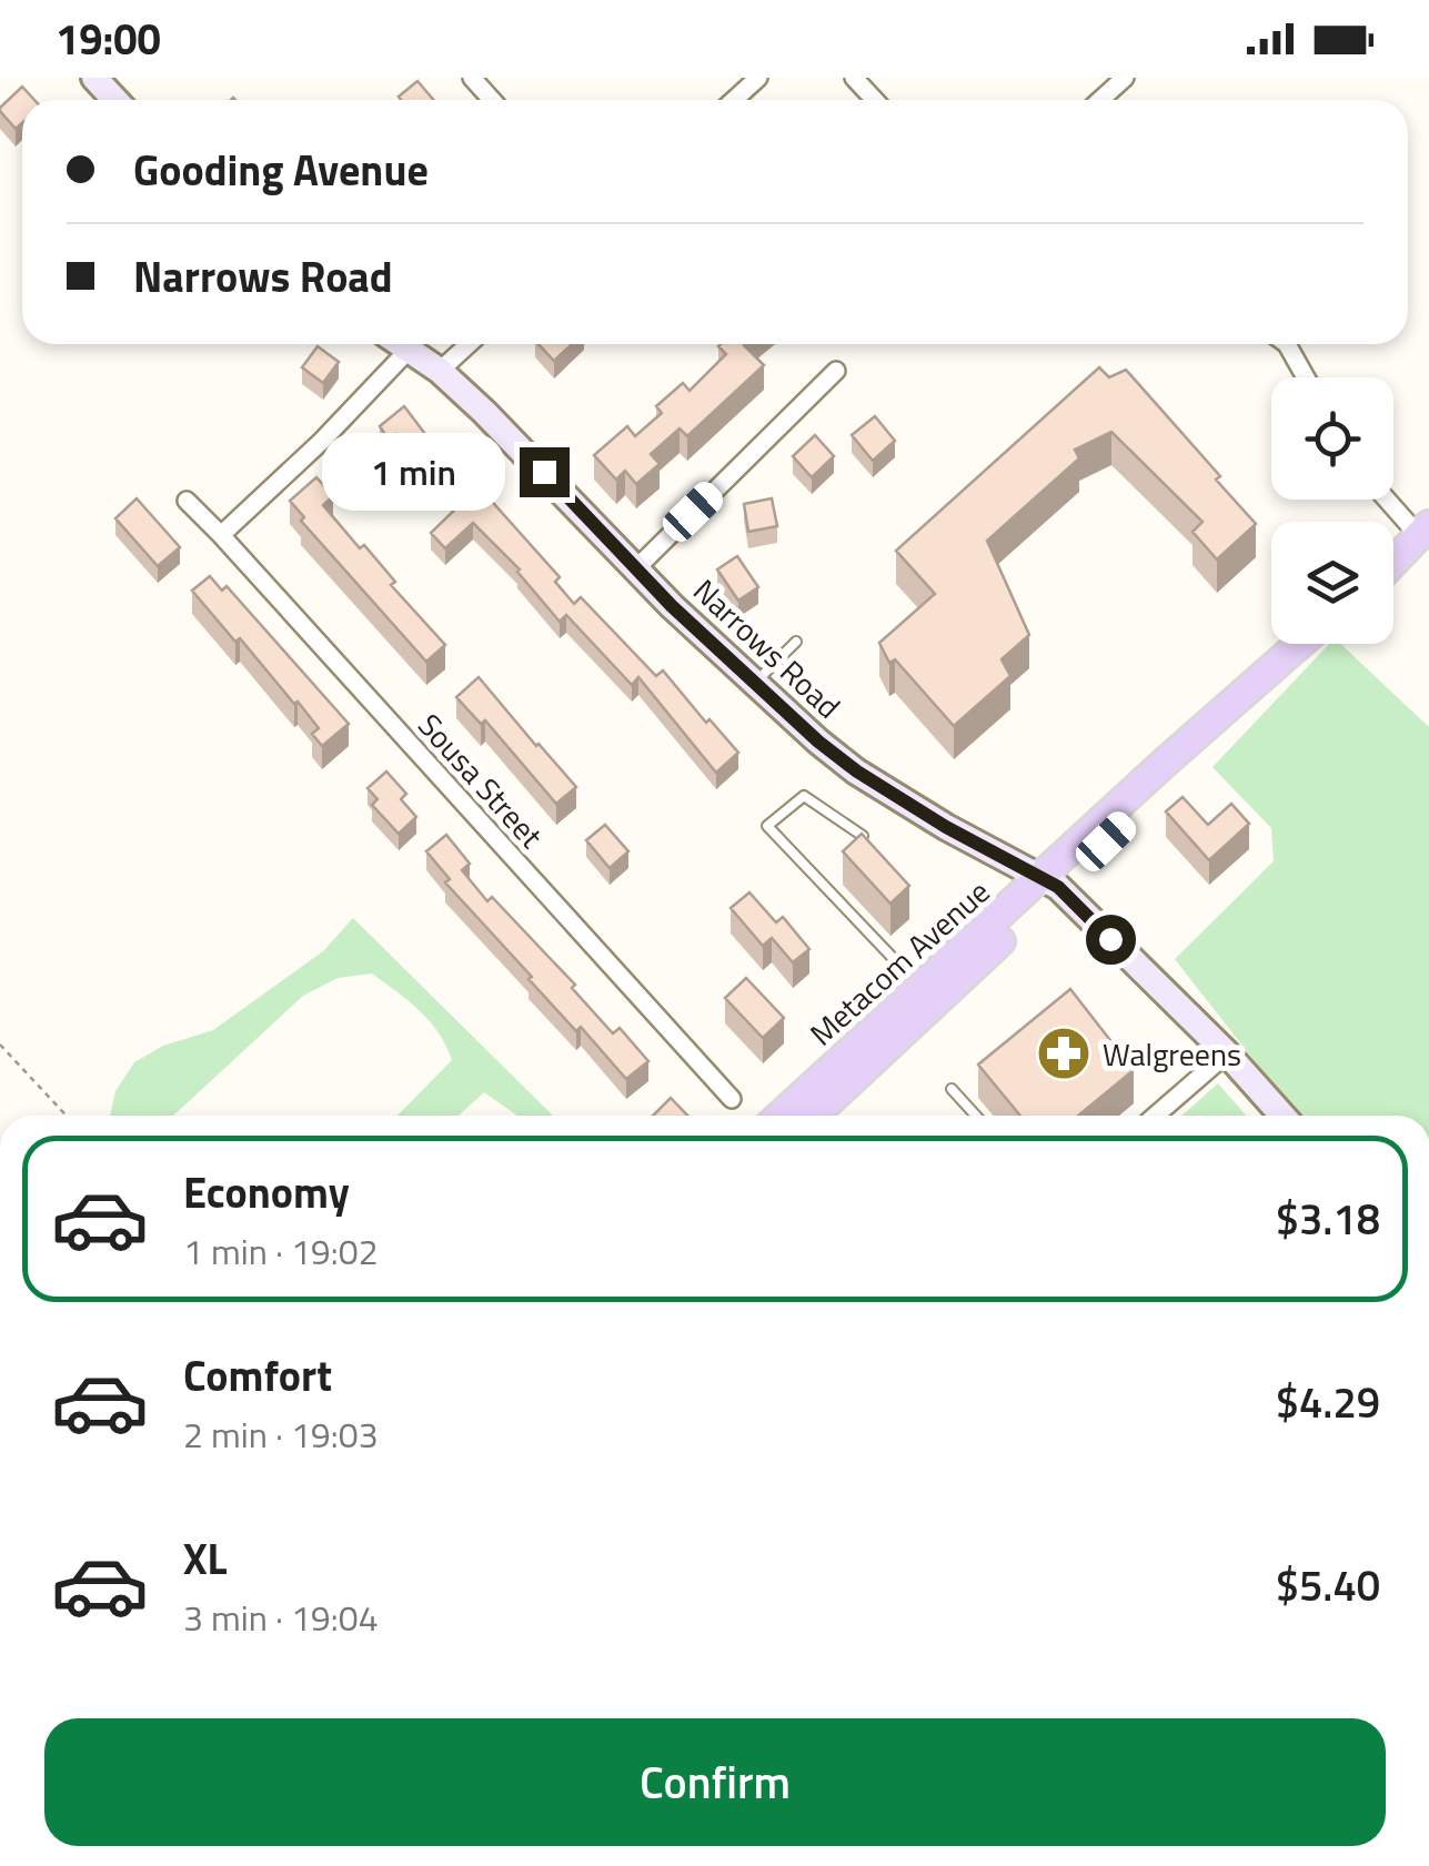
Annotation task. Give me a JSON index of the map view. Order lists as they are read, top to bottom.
{
  "streets": {
    "main road": ["Metacom Avenue"],
    "street": ["Narrows Road", "Sousa Street"]
  },
  "crossings": [
    ["Narrows Road", "Metacom Avenue"]
  ],
  "places": {
    "pharmacy": ["Walgreens"]
  },
  "page": {
    "status": "19:00",
    "banner": ["Gooding Avenue", "Narrows Road"],
    "bubble": "1 min",
    "list": [
      {
        "name": "Economy",
        "note": "1 min · 19:02",
        "value": "$3.18"
      },
      {
        "name": "Comfort",
        "note": "2 min · 19:03",
        "value": "$4.29"
      },
      {
        "name": "XL",
        "note": "3 min · 19:04",
        "value": "$5.40"
      }
    ],
    "buttons": "Confirm"
  }
}
